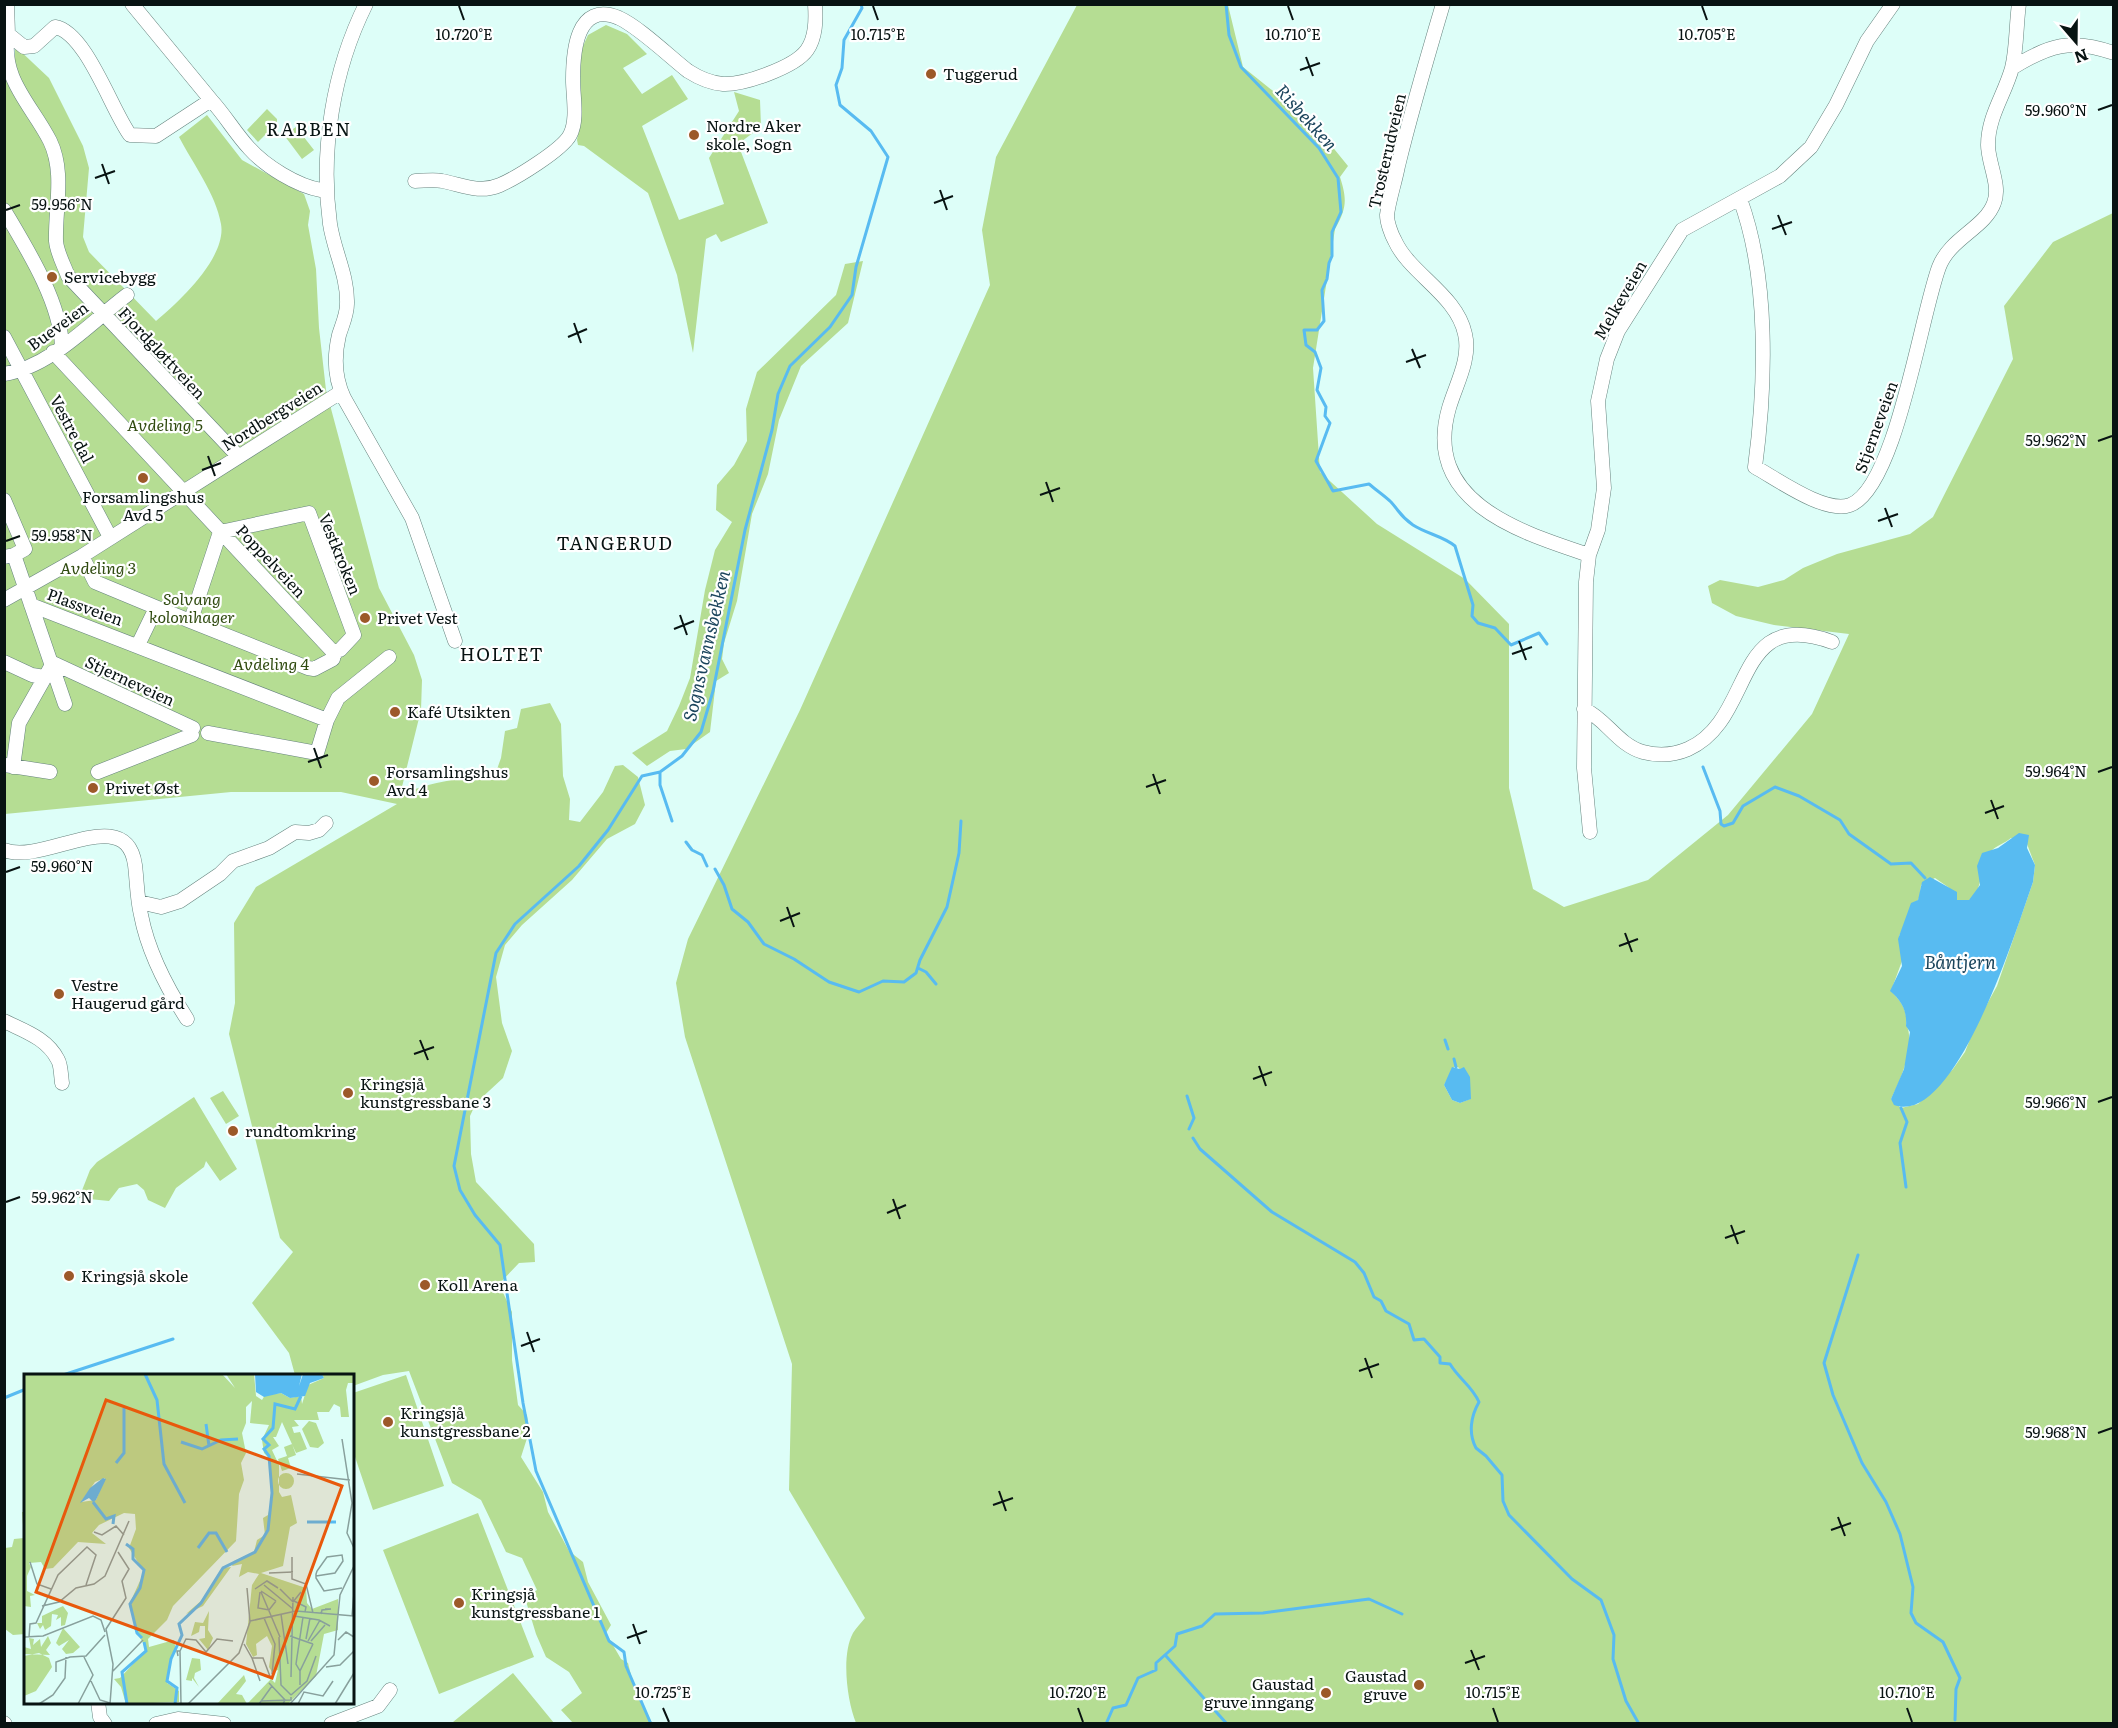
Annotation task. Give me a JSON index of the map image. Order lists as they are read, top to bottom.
{
  "streets": {
    "street": [
      "Trosterudveien",
      "Melkeveien",
      "Bueveien",
      "Fjordgløttveien",
      "Nordbergveien",
      "Stjerneveien",
      "Vestre dal",
      "Vestkroken",
      "Poppelveien",
      "Plassveien"
    ]
  },
  "crossings": [
    ["Trosterudveien", "Melkeveien"],
    ["Melkeveien", "Stjerneveien"],
    ["Bueveien", "Fjordgløttveien"],
    ["Bueveien", "Vestre dal"],
    ["Bueveien", "Poppelveien"],
    ["Fjordgløttveien", "Nordbergveien"],
    ["Nordbergveien", "Vestre dal"],
    ["Nordbergveien", "Poppelveien"],
    ["Vestkroken", "Poppelveien"]
  ],
  "districts": ["RABBEN", "TANGERUD", "HOLTET"],
  "water": ["Risbekken", "Sognsvannsbekken", "Båntjern"],
  "parks": [
    "Avdeling 5",
    "Avdeling 3",
    "Solvang kolonihager",
    "Avdeling 4"
  ],
  "places": [
    "Tuggerud",
    "Nordre Aker skole, Sogn",
    "Servicebygg",
    "Forsamlingshus Avd 5",
    "Privet Vest",
    "Kafé Utsikten",
    "Forsamlingshus Avd 4",
    "Privet Øst",
    "Vestre Haugerud gård",
    "Kringsjå kunstgressbane 3",
    "rundtomkring",
    "Kringsjå skole",
    "Koll Arena",
    "Kringsjå kunstgressbane 2",
    "Kringsjå kunstgressbane 1",
    "Gaustad gruve",
    "Gaustad gruve inngang"
  ],
  "north": "bottom",
  "coordinates": [
    "10.720°E",
    "10.715°E",
    "10.710°E",
    "10.705°E",
    "59.960°N",
    "59.956°N",
    "59.962°N",
    "59.958°N",
    "59.964°N",
    "59.966°N",
    "59.968°N",
    "10.725°E"
  ]
}
